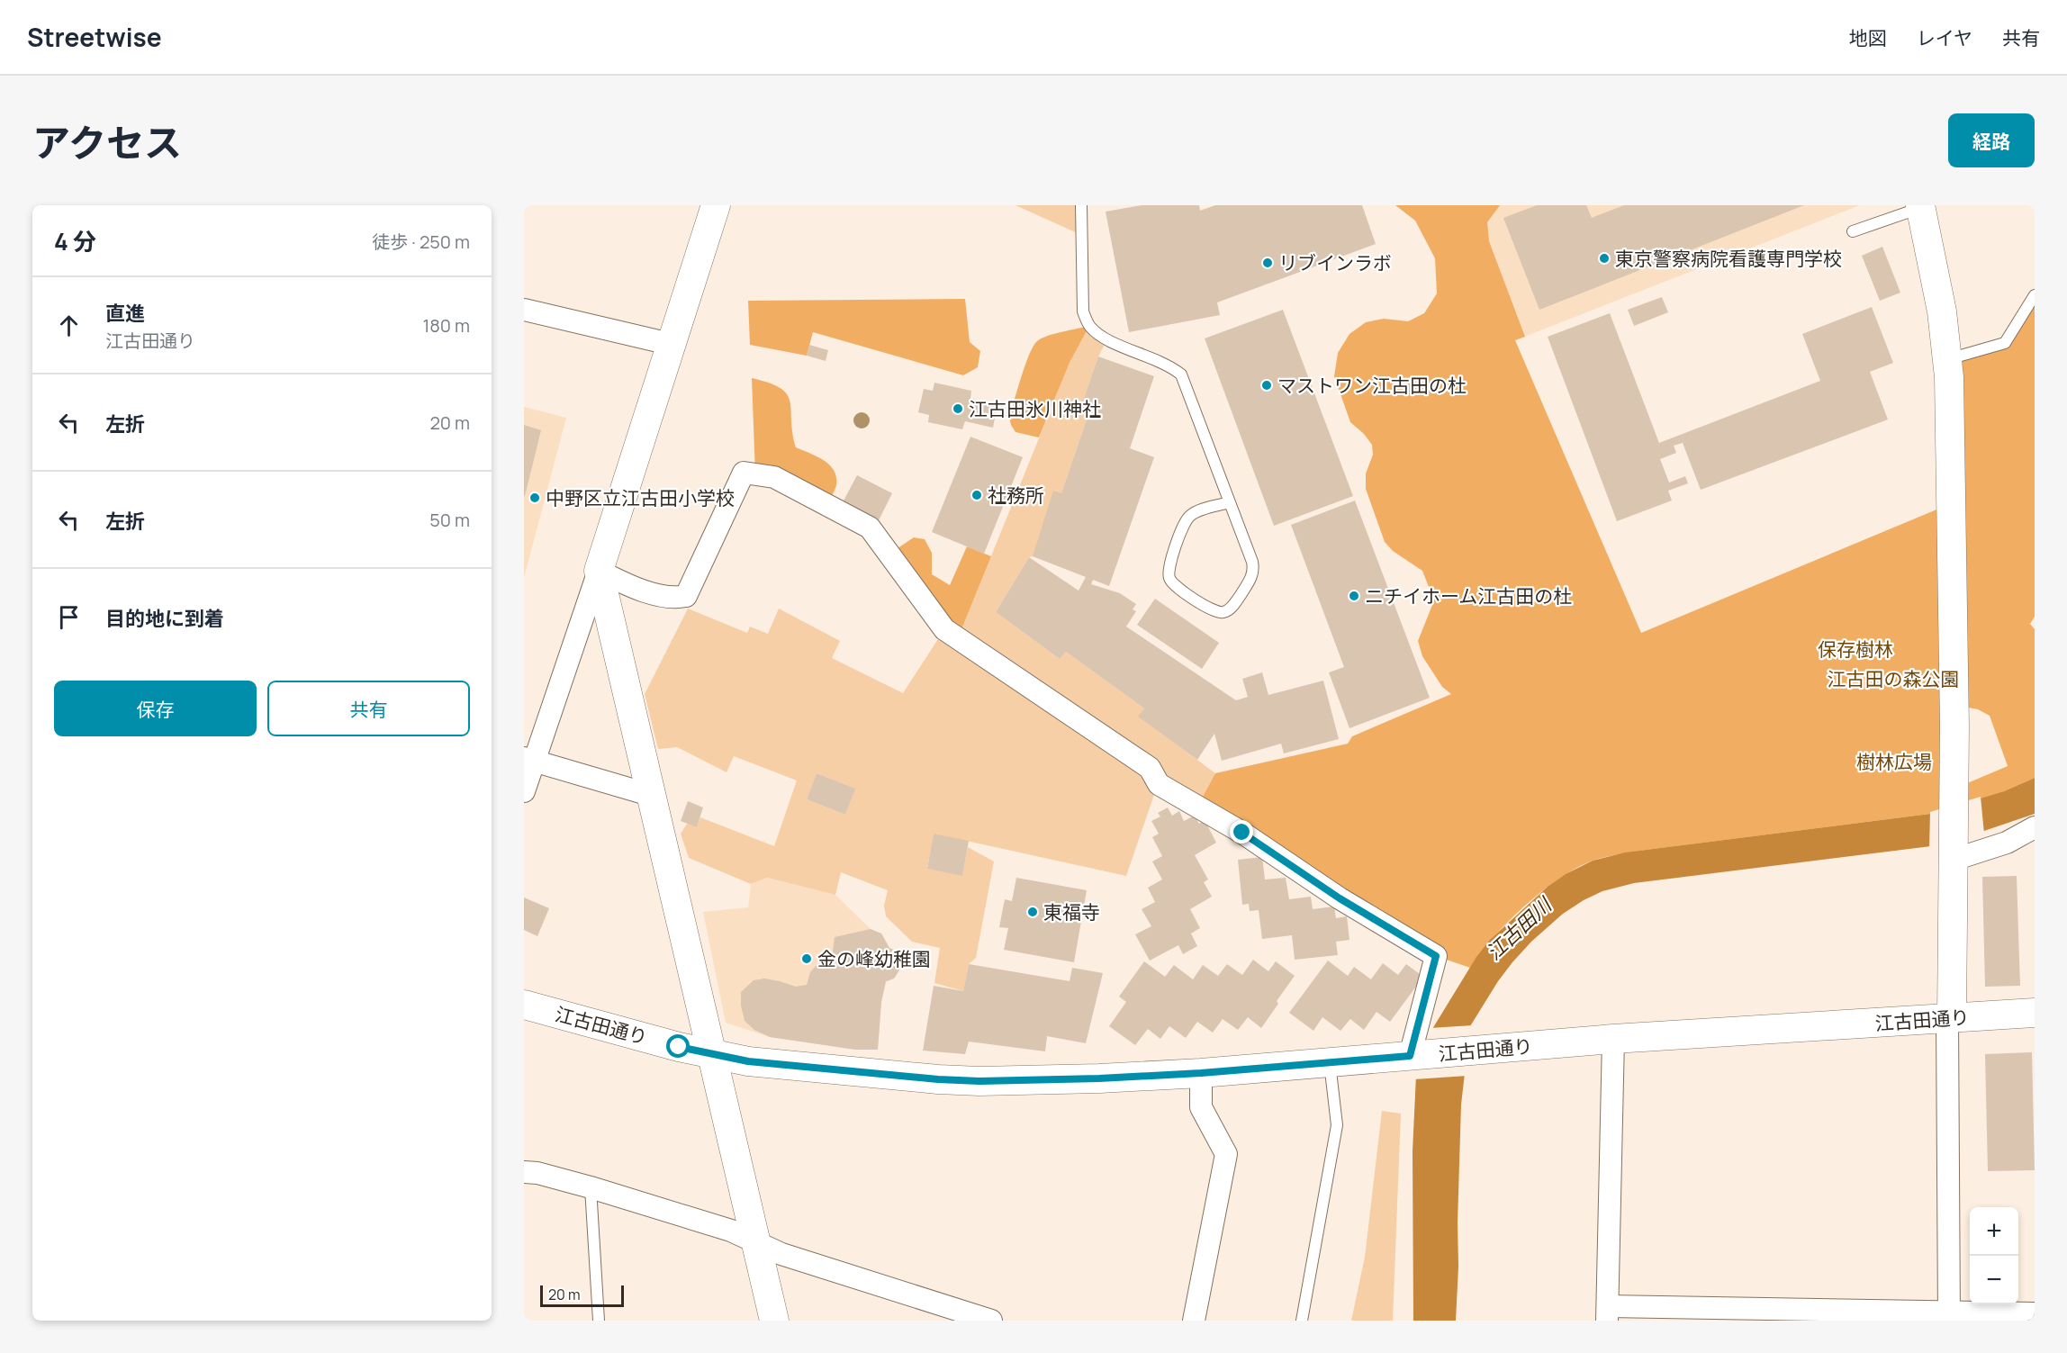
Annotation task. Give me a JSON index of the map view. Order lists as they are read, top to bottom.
{
  "streets": {
    "street": ["江古田通り"]
  },
  "water": ["江古田川"],
  "parks": ["保存樹林", "江古田の森公園", "樹林広場"],
  "places": [
    "東京警察病院看護専門学校",
    "リブインラボ",
    "マストワン江古田の杜",
    "江古田氷川神社",
    "社務所",
    "中野区立江古田小学校",
    "ニチイホーム江古田の杜",
    "東福寺",
    "金の峰幼稚園"
  ],
  "scale_bar": "20 m",
  "page": {
    "header": "Streetwise",
    "nav": ["地図", "レイヤ", "共有"],
    "title": "アクセス",
    "buttons": [
      "経路",
      ["保存", "共有"]
    ],
    "heading": ["4 分", "徒歩 · 250 m"],
    "list": [
      ["直進", "江古田通り", "180 m"],
      ["左折", "20 m"],
      ["左折", "50 m"],
      "目的地に到着"
    ],
    "map_buttons": ["+", "−"],
    "scale": "20 m"
  }
}
